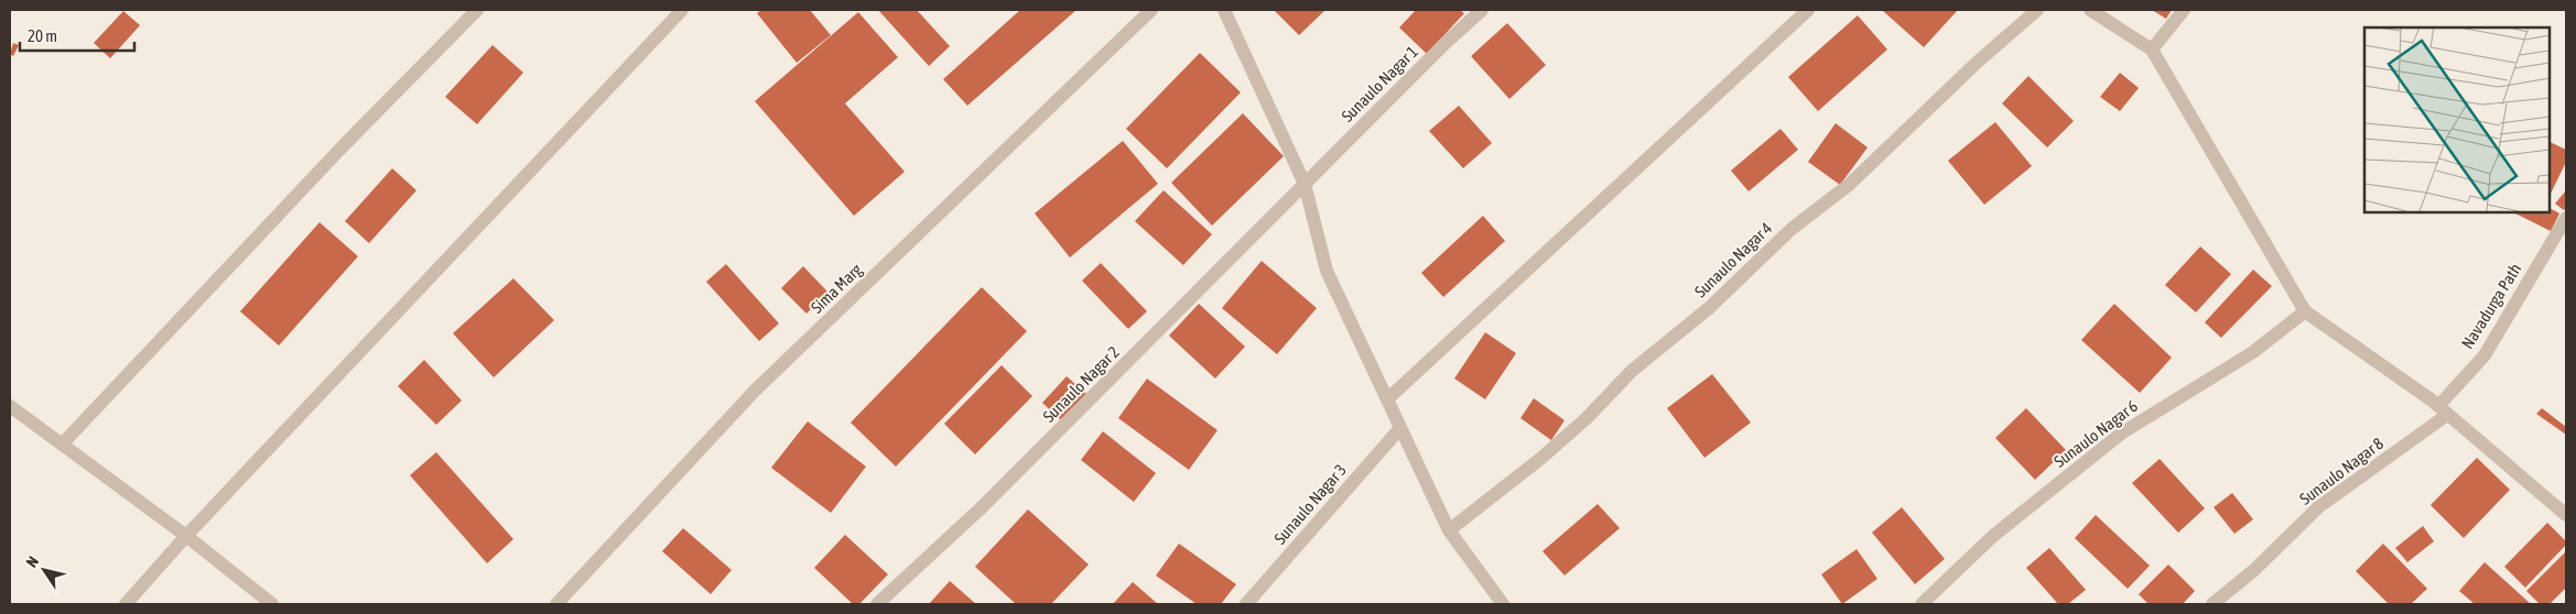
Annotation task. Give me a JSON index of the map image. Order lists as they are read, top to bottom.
{
  "streets": {
    "street": [
      "Sunaulo Nagar 1",
      "Sunaulo Nagar 4",
      "Sima Marg",
      "Navadurga Path",
      "Sunaulo Nagar 2",
      "Sunaulo Nagar 6",
      "Sunaulo Nagar 8",
      "Sunaulo Nagar 3"
    ]
  },
  "crossings": [
    ["Sunaulo Nagar 1", "Sunaulo Nagar 2"],
    ["Navadurga Path", "Sunaulo Nagar 8"]
  ],
  "scale_bar": "20 m",
  "north": "top left"
}
